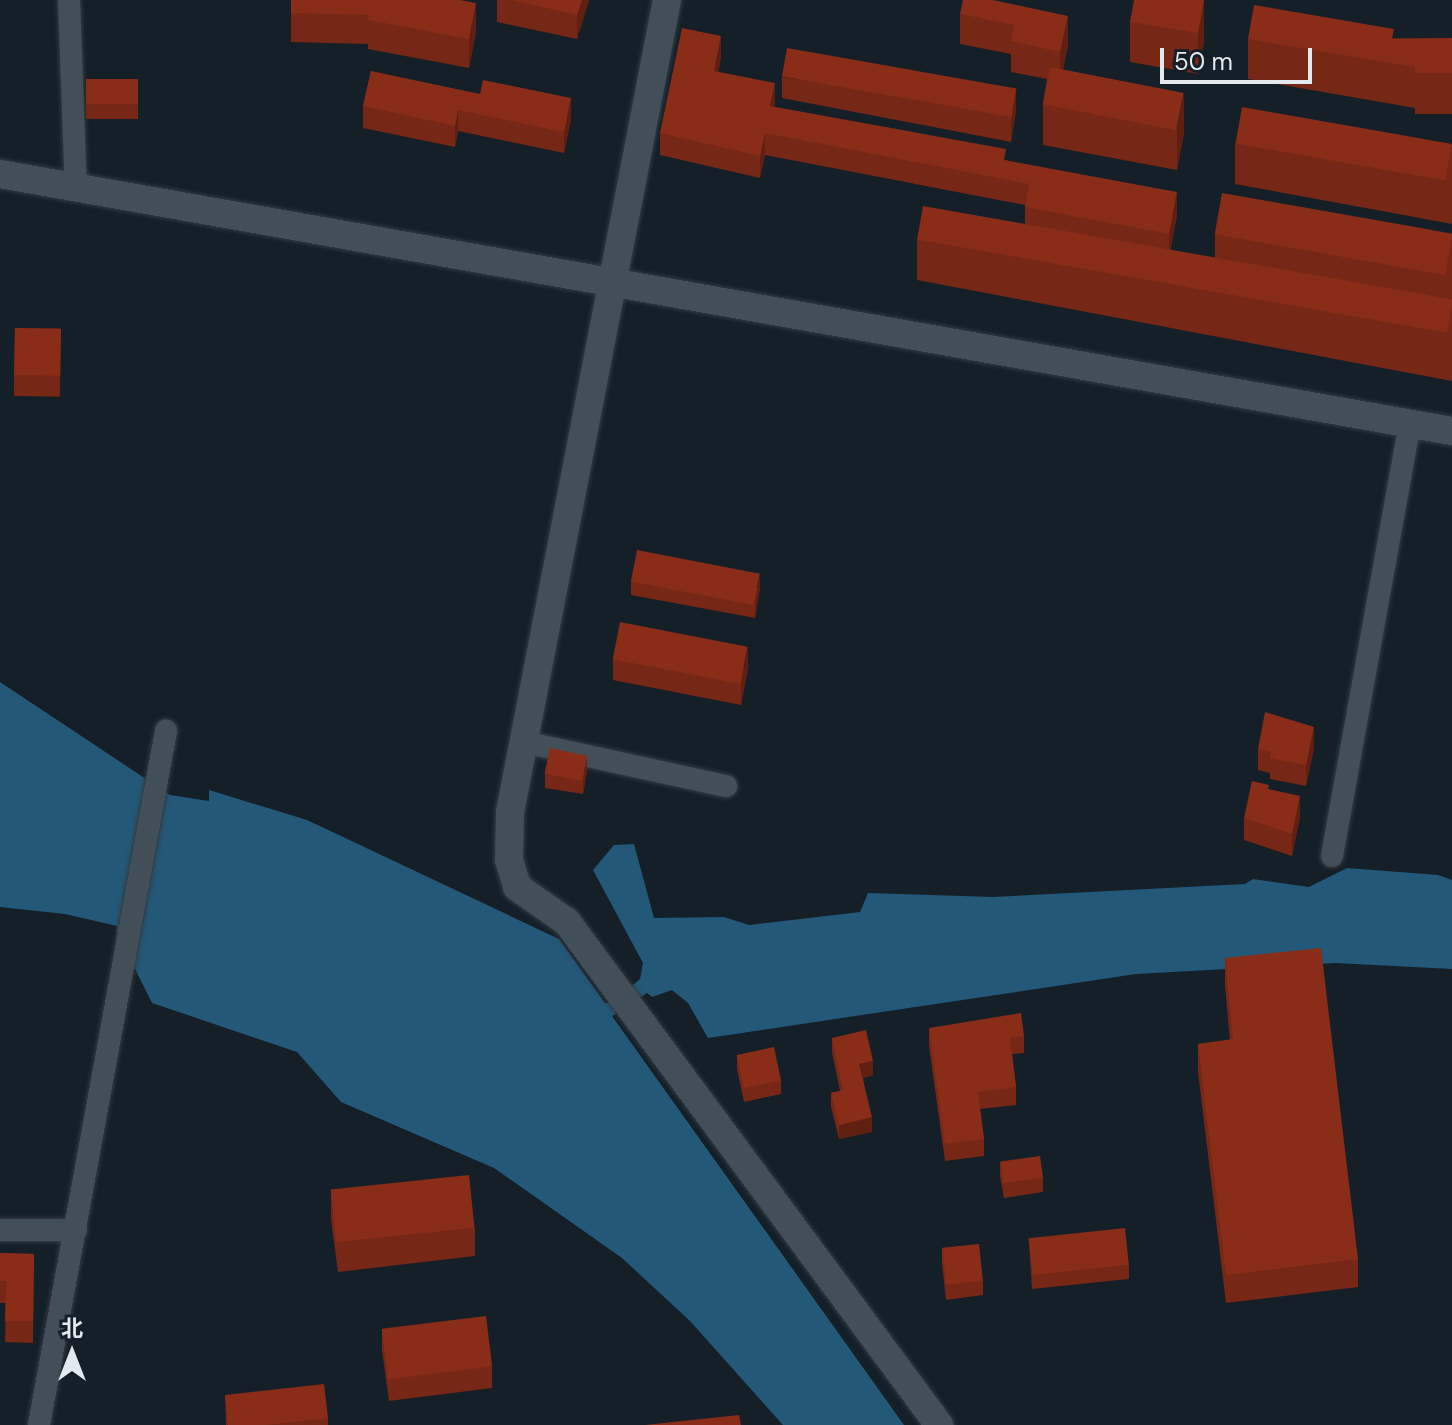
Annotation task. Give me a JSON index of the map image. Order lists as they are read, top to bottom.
{
  "scale_bar": "50 m",
  "north": "top"
}
